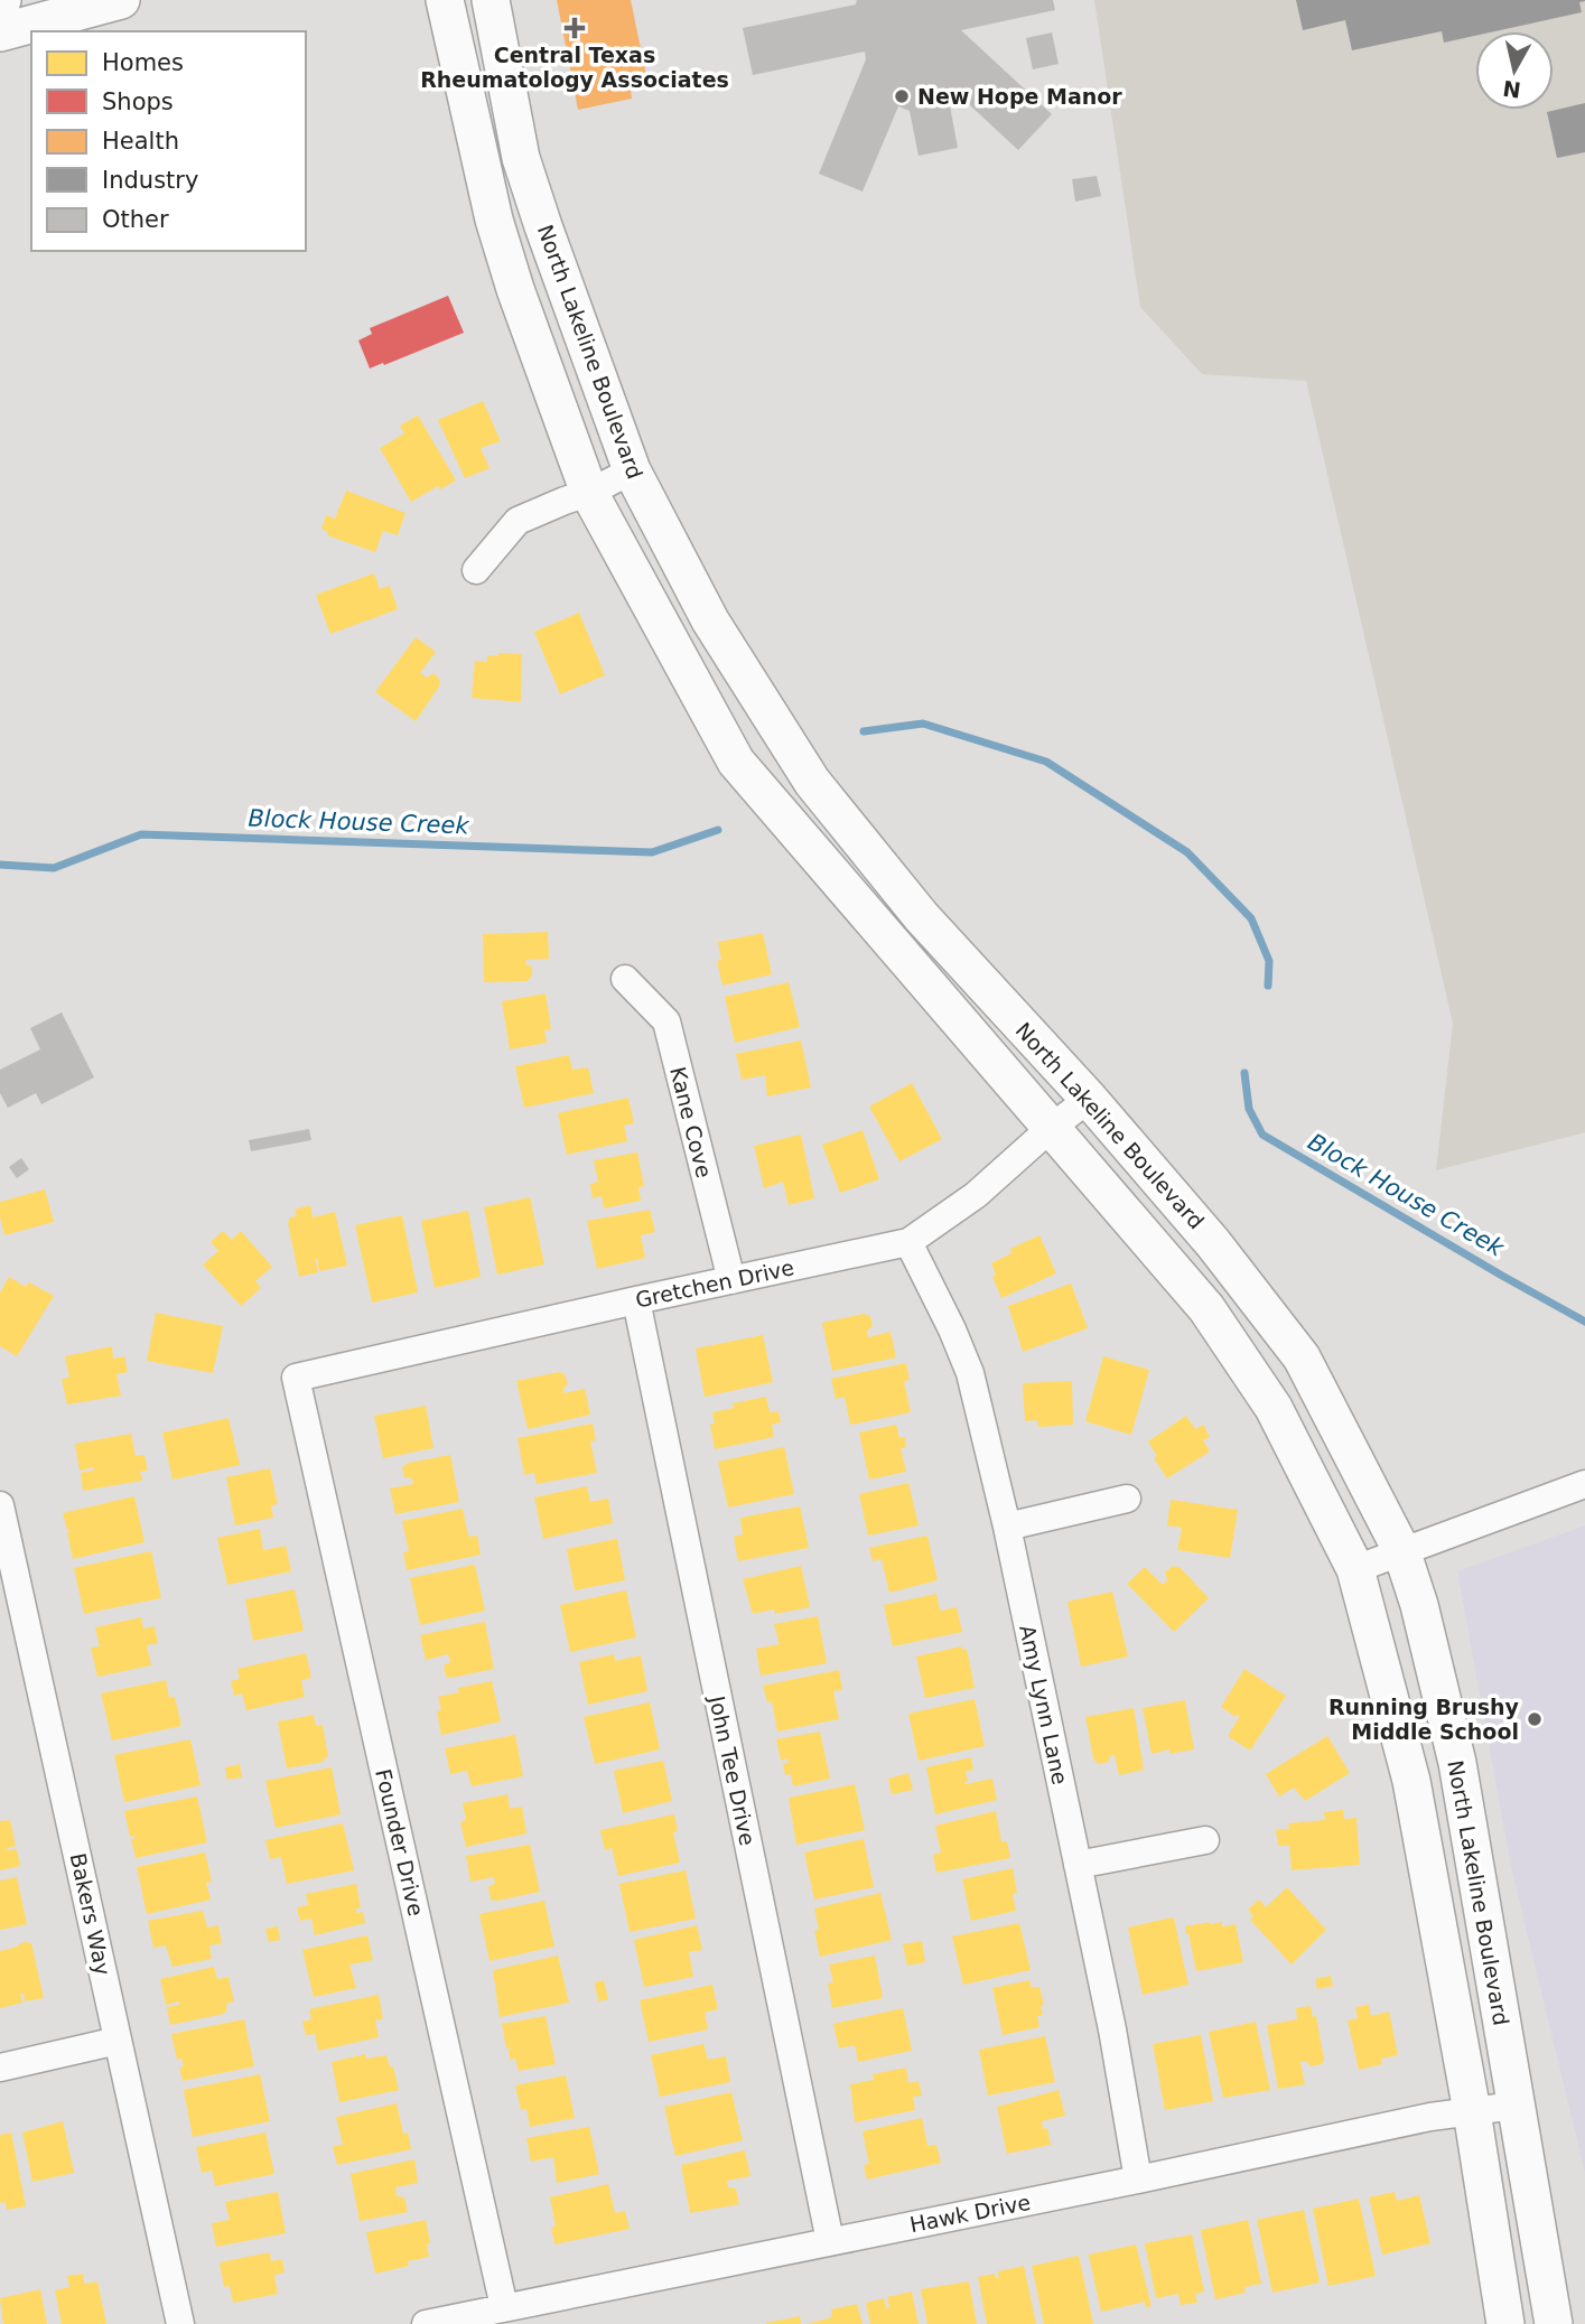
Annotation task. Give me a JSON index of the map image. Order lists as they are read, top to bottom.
{
  "streets": {
    "main road": ["North Lakeline Boulevard"],
    "street": [
      "Kane Cove",
      "Gretchen Drive",
      "Amy Lynn Lane",
      "John Tee Drive",
      "Founder Drive",
      "Bakers Way",
      "Hawk Drive"
    ]
  },
  "crossings": [
    ["North Lakeline Boulevard", "Gretchen Drive"],
    ["North Lakeline Boulevard", "Hawk Drive"],
    ["Kane Cove", "Gretchen Drive"],
    ["Gretchen Drive", "Amy Lynn Lane"],
    ["Gretchen Drive", "John Tee Drive"],
    ["Gretchen Drive", "Founder Drive"],
    ["Amy Lynn Lane", "Hawk Drive"],
    ["John Tee Drive", "Hawk Drive"],
    ["Founder Drive", "Hawk Drive"]
  ],
  "water": ["Block House Creek"],
  "places": {
    "health": ["Central Texas Rheumatology Associates"],
    "other": ["New Hope Manor", "Running Brushy Middle School"]
  },
  "legend": [
    "Homes",
    "Shops",
    "Health",
    "Industry",
    "Other"
  ],
  "north": "bottom"
}
